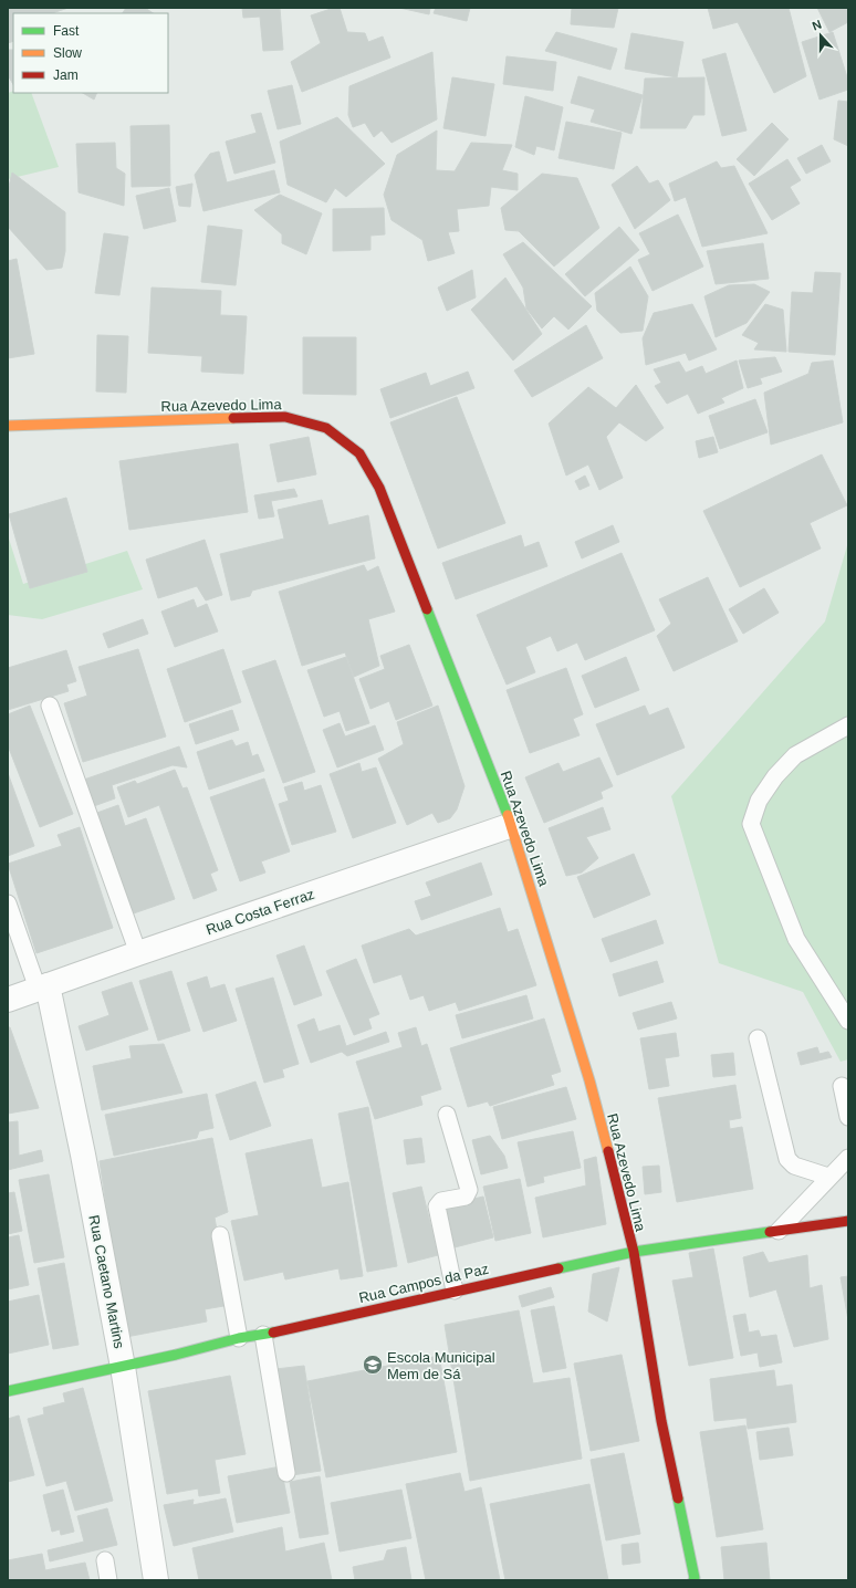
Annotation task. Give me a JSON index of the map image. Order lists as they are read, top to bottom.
{
  "streets": {
    "street": [
      "Rua Azevedo Lima",
      "Rua Costa Ferraz",
      "Rua Caetano Martins",
      "Rua Campos da Paz"
    ]
  },
  "crossings": [
    ["Rua Azevedo Lima", "Rua Costa Ferraz"],
    ["Rua Azevedo Lima", "Rua Campos da Paz"],
    ["Rua Costa Ferraz", "Rua Caetano Martins"],
    ["Rua Caetano Martins", "Rua Campos da Paz"]
  ],
  "places": {
    "school or university": ["Escola Municipal Mem de Sá"]
  },
  "legend": ["Fast", "Slow", "Jam"],
  "north": "top"
}
